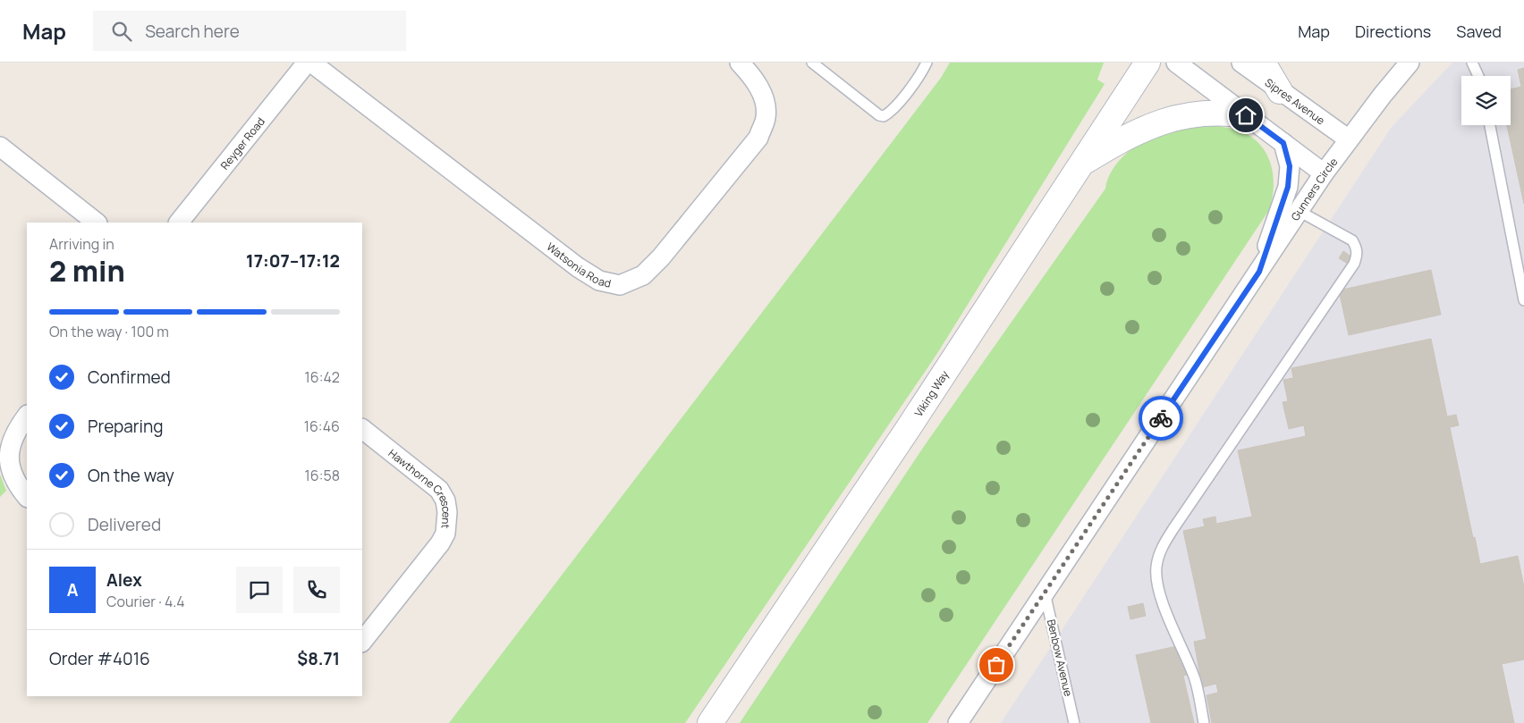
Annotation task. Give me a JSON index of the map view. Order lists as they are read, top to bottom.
{
  "streets": {
    "main road": ["Viking Way"],
    "street": [
      "Sipres Avenue",
      "Reyger Road",
      "Gunners Circle",
      "Watsonia Road",
      "Hawthorne Crescent"
    ],
    "lane": ["Benbow Avenue"]
  },
  "crossings": [
    ["Sipres Avenue", "Gunners Circle"],
    ["Gunners Circle", "Benbow Avenue"]
  ],
  "page": {
    "header": "Map",
    "search": "Search here",
    "nav": ["Map", "Directions", "Saved"],
    "heading": ["2 min", "Arriving in", "17:07–17:12"],
    "panel": [
      "Alex",
      "Courier · 4.4",
      "Order #4016",
      "$8.71"
    ],
    "bar": "On the way · 100 m",
    "list": [
      ["Confirmed", "16:42"],
      ["Preparing", "16:46"],
      ["On the way", "16:58"],
      "Delivered"
    ],
    "round": "A"
  }
}
